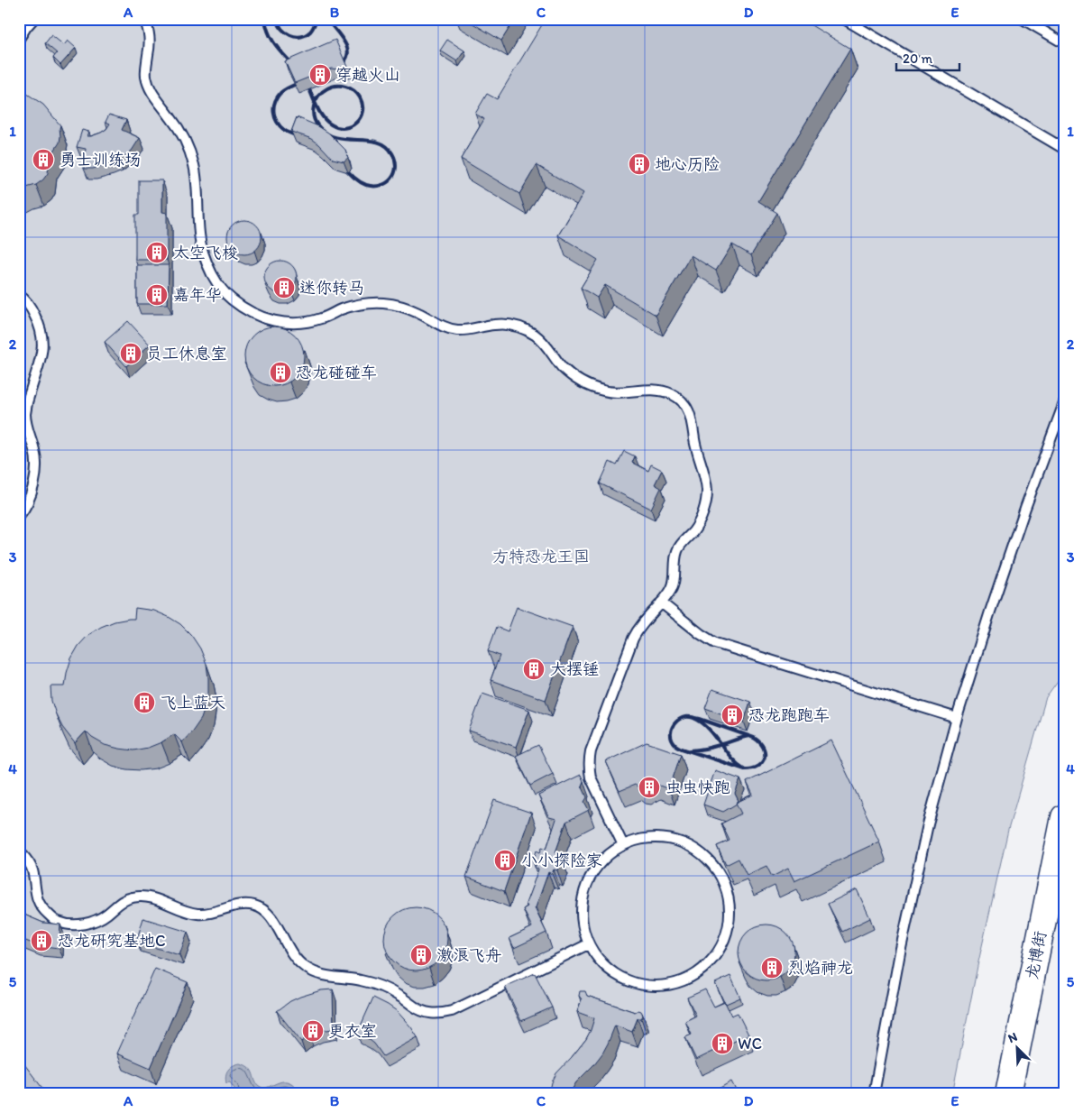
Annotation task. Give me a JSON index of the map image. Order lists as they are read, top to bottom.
{
  "streets": {
    "main road": ["龙博街"]
  },
  "parks": ["方特恐龙王国"],
  "places": {
    "building": [
      "穿越火山",
      "勇士训练场",
      "地心历险",
      "太空飞梭",
      "迷你转马",
      "嘉年华",
      "员工休息室",
      "恐龙碰碰车",
      "大摆锤",
      "飞上蓝天",
      "恐龙跑跑车",
      "虫虫快跑",
      "小小探险家",
      "恐龙研究基地C",
      "激浪飞舟",
      "烈焰神龙",
      "更衣室",
      "WC"
    ]
  },
  "scale_bar": "20 m",
  "north": "top left",
  "grid": {
    "columns": [
      "A",
      "B",
      "C",
      "D",
      "E"
    ],
    "rows": [
      "1",
      "2",
      "3",
      "4",
      "5"
    ]
  }
}
